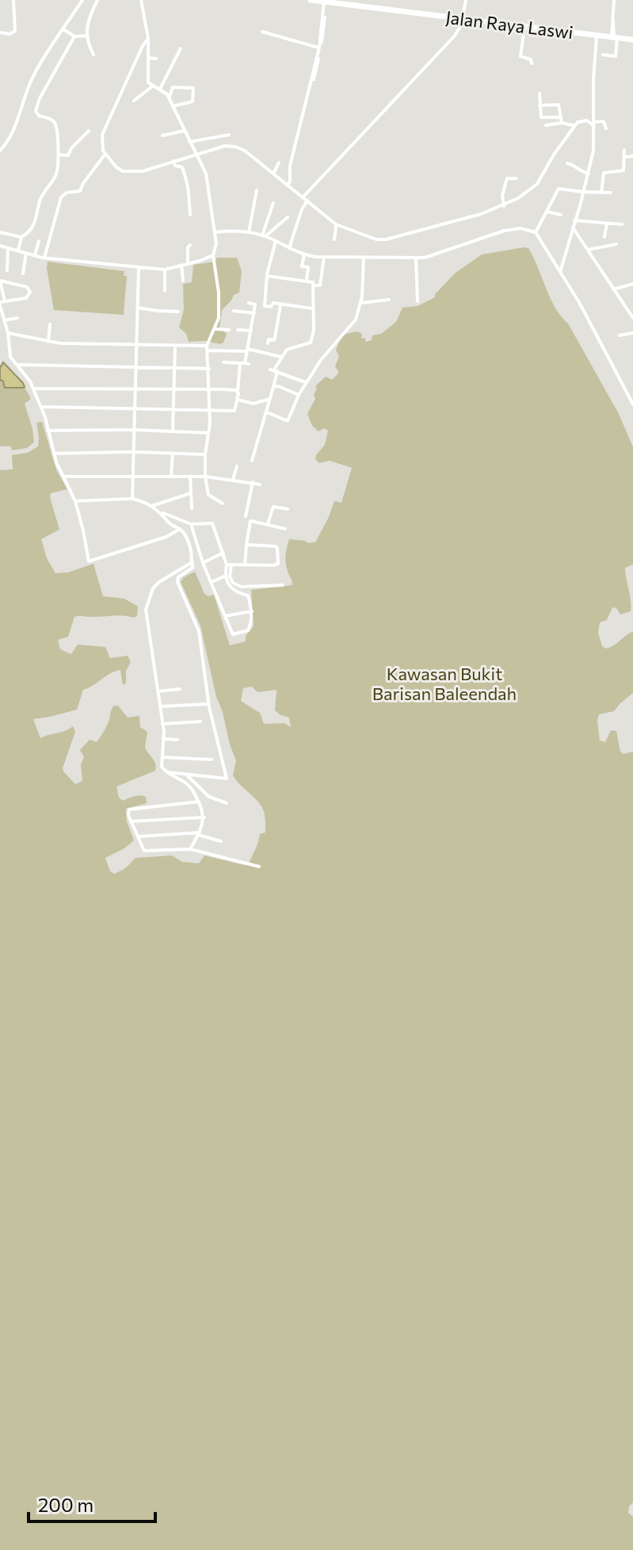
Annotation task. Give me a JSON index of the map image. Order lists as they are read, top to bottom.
{
  "streets": {
    "main road": ["Jalan Raya Laswi"]
  },
  "parks": ["Kawasan Bukit Barisan Baleendah"],
  "scale_bar": "200 m"
}
